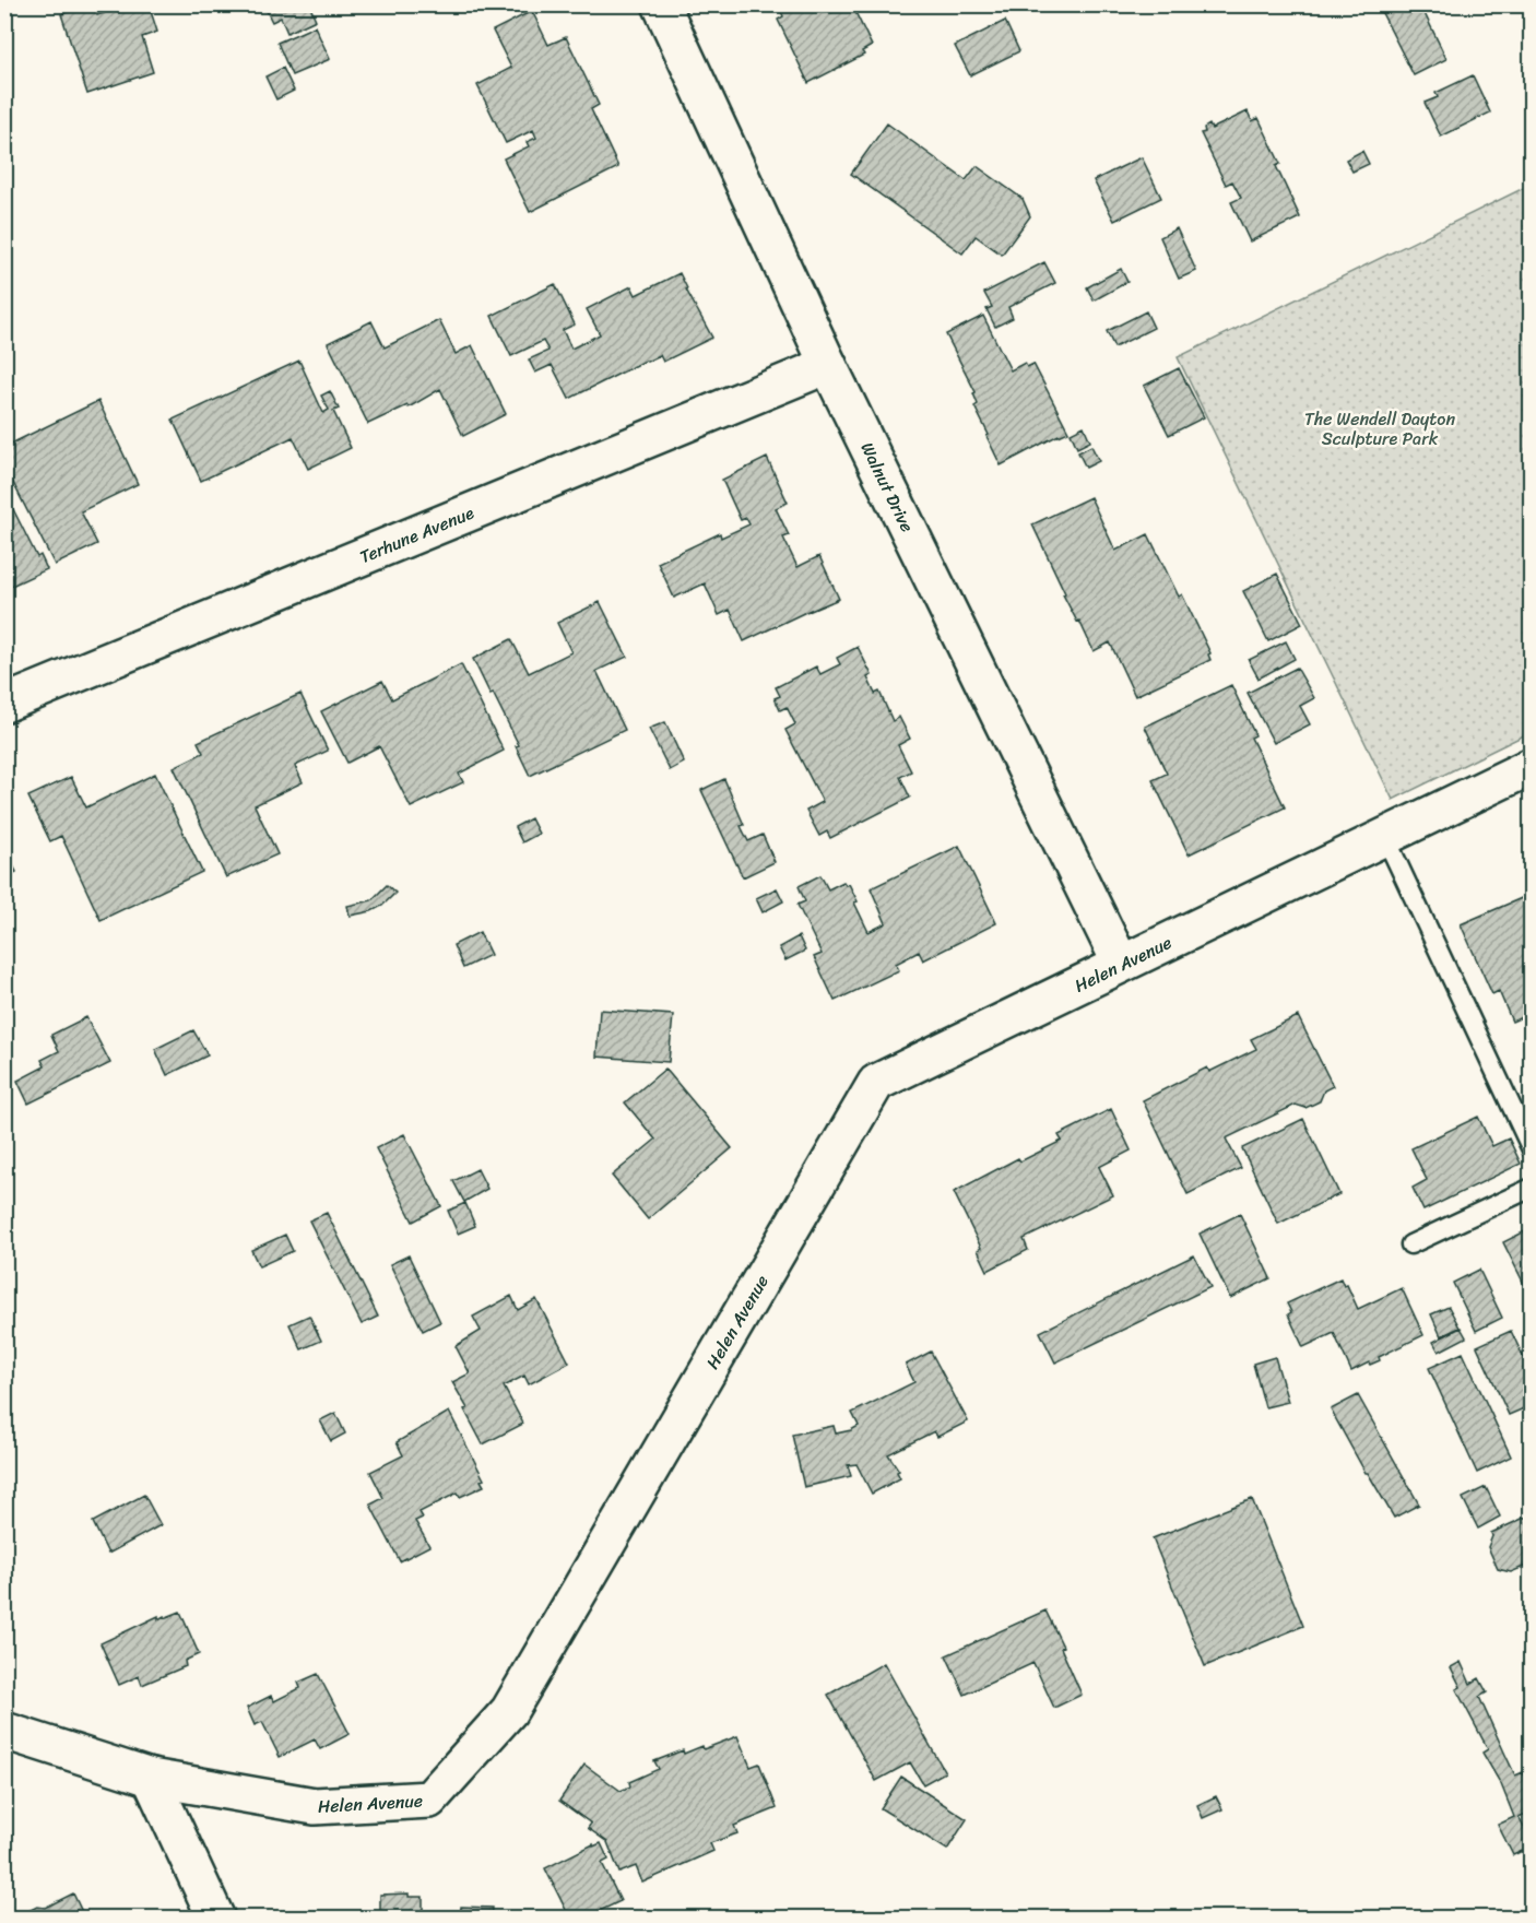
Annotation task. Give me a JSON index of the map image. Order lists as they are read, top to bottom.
{
  "streets": {
    "street": ["Walnut Drive", "Terhune Avenue", "Helen Avenue"]
  },
  "crossings": [
    ["Walnut Drive", "Terhune Avenue"],
    ["Walnut Drive", "Helen Avenue"]
  ],
  "parks": ["The Wendell Dayton Sculpture Park"]
}
